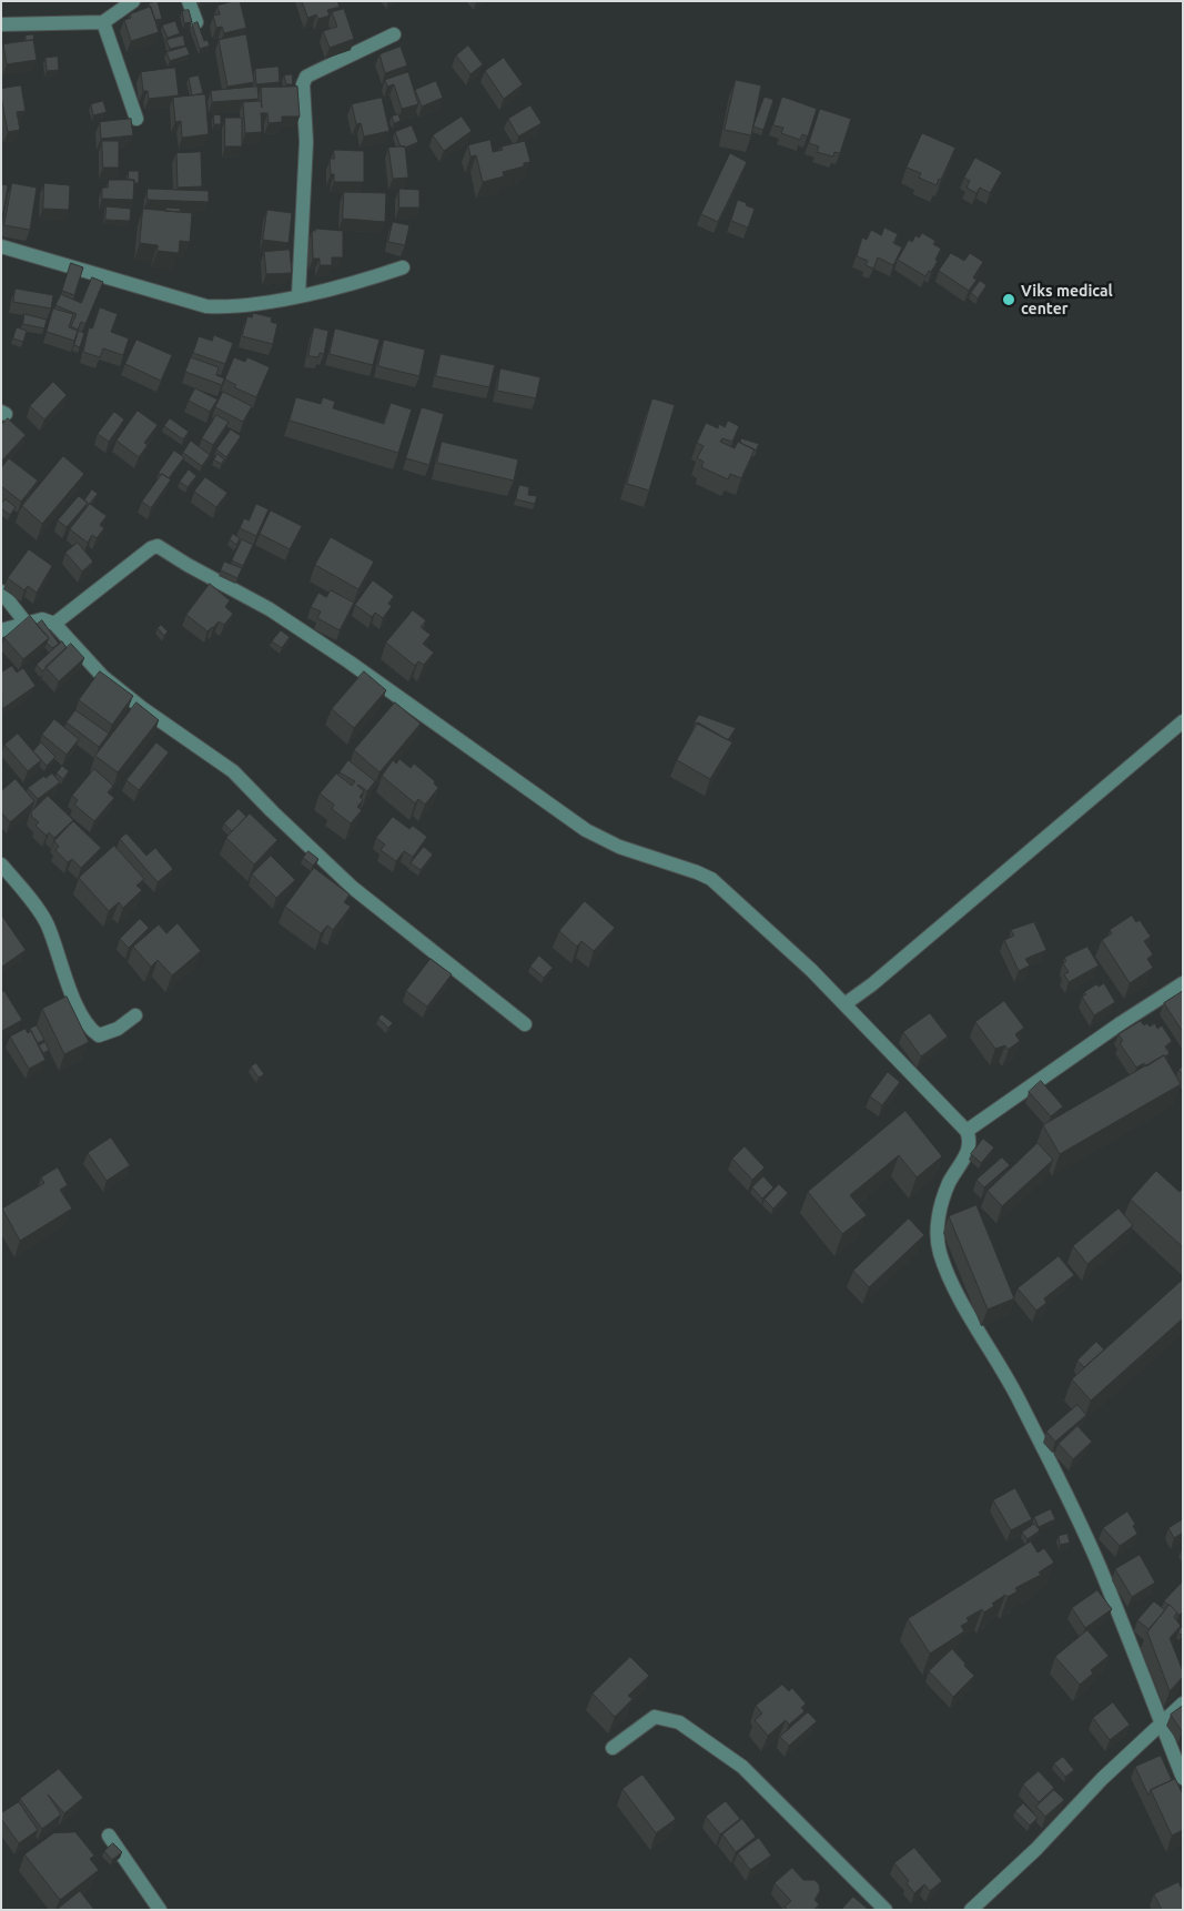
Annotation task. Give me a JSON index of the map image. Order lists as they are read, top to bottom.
{
  "places": ["Viks medical center"]
}
